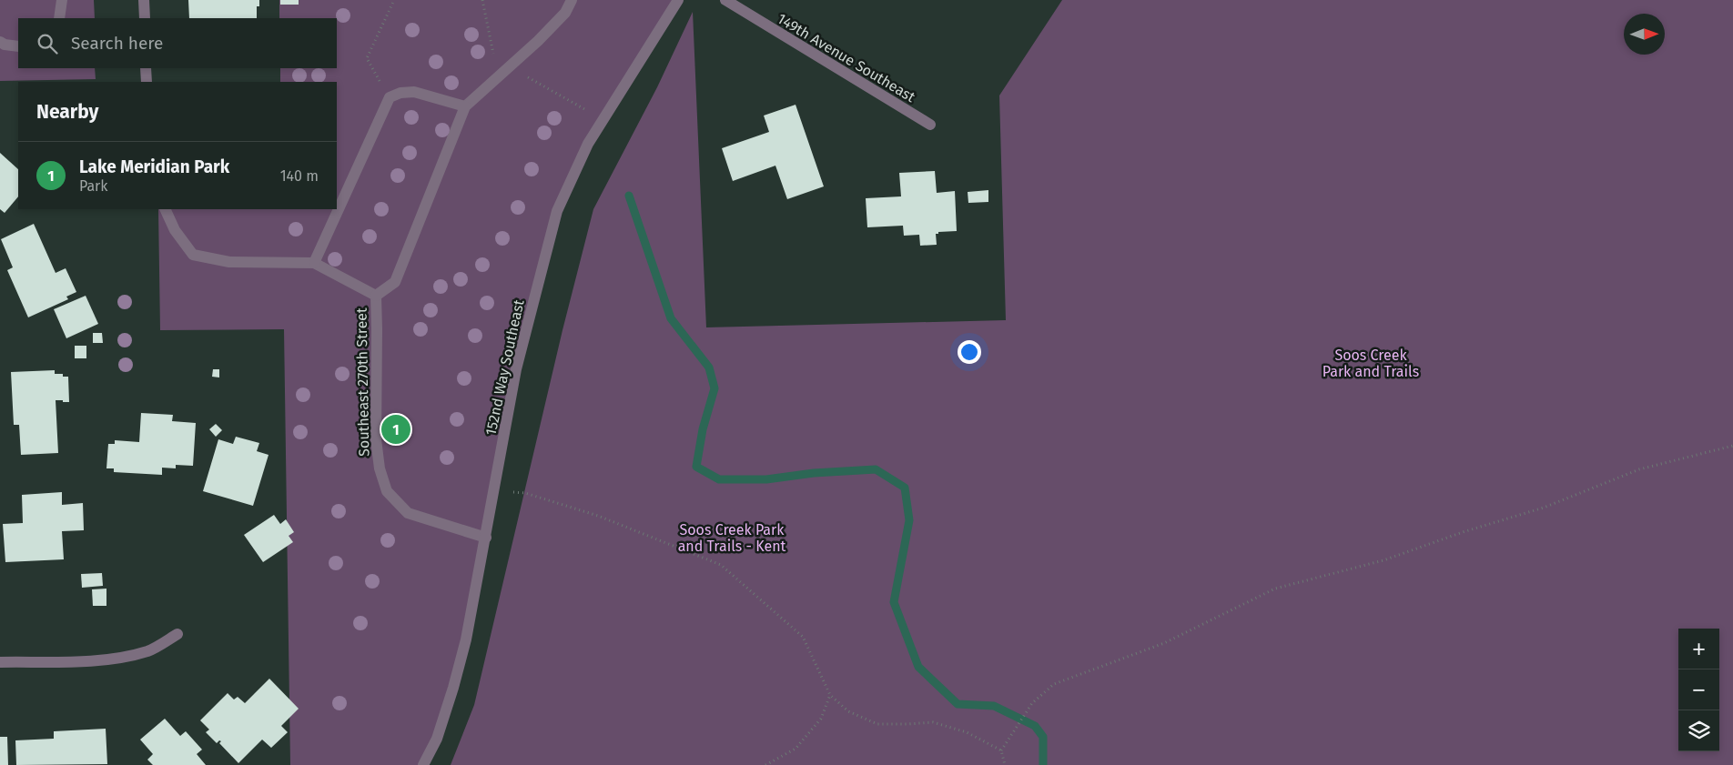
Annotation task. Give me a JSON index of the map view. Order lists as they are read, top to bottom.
{
  "streets": {
    "street": ["149th Avenue Southeast", "152nd Way Southeast", "Southeast 270th Street"]
  },
  "crossings": [
    ["152nd Way Southeast", "Southeast 270th Street"]
  ],
  "parks": ["Soos Creek Park and Trails", "Soos Creek Park and Trails - Kent"],
  "north": "right",
  "page": {
    "search": "Search here",
    "heading": "Nearby",
    "list": [
      {
        "mark": "1",
        "name": "Lake Meridian Park",
        "note": "Park",
        "value": "140 m"
      }
    ],
    "pins": "1",
    "map_buttons": ["+", "−"]
  }
}
